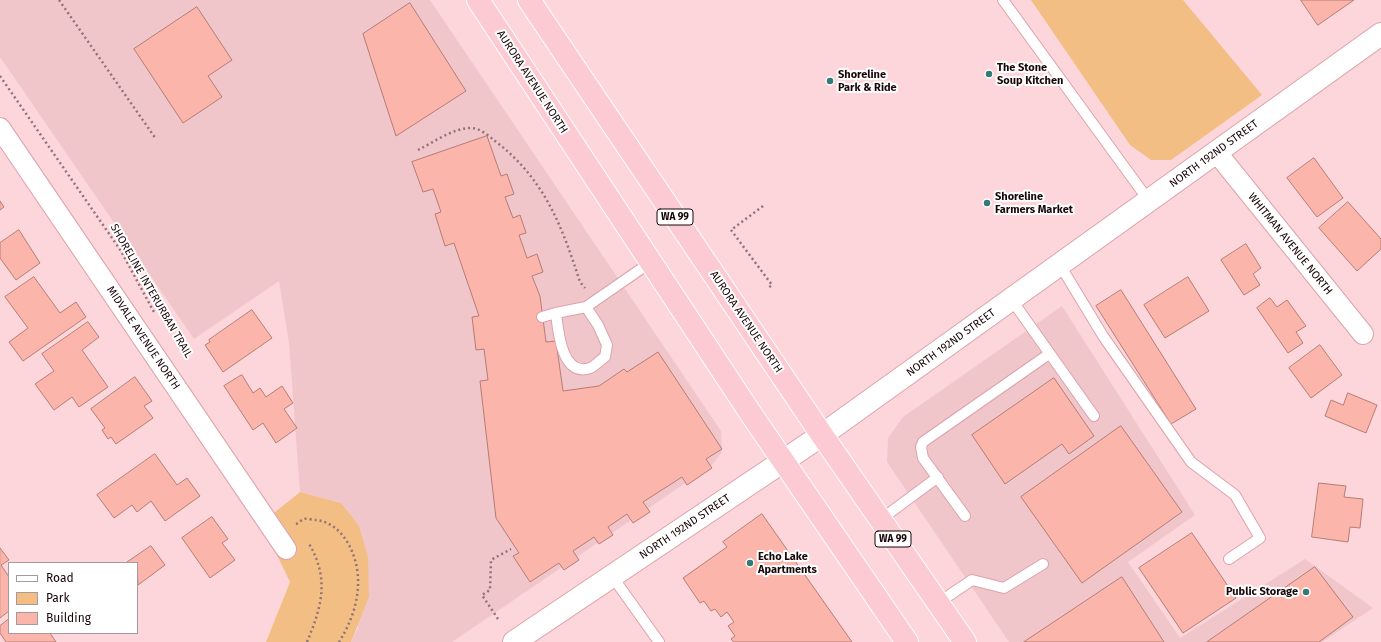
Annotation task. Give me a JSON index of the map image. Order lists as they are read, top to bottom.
{
  "streets": {
    "highway": ["AURORA AVENUE NORTH", "WA 99"],
    "street": ["NORTH 192ND STREET", "WHITMAN AVENUE NORTH", "MIDVALE AVENUE NORTH"],
    "path": ["SHORELINE INTERURBAN TRAIL"]
  },
  "crossings": [
    ["AURORA AVENUE NORTH", "NORTH 192ND STREET"],
    ["NORTH 192ND STREET", "WHITMAN AVENUE NORTH"]
  ],
  "places": [
    "The Stone Soup Kitchen",
    "Shoreline Park & Ride",
    "Shoreline Farmers Market",
    "Echo Lake Apartments",
    "Public Storage"
  ],
  "legend": ["Road", "Park", "Building"]
}
